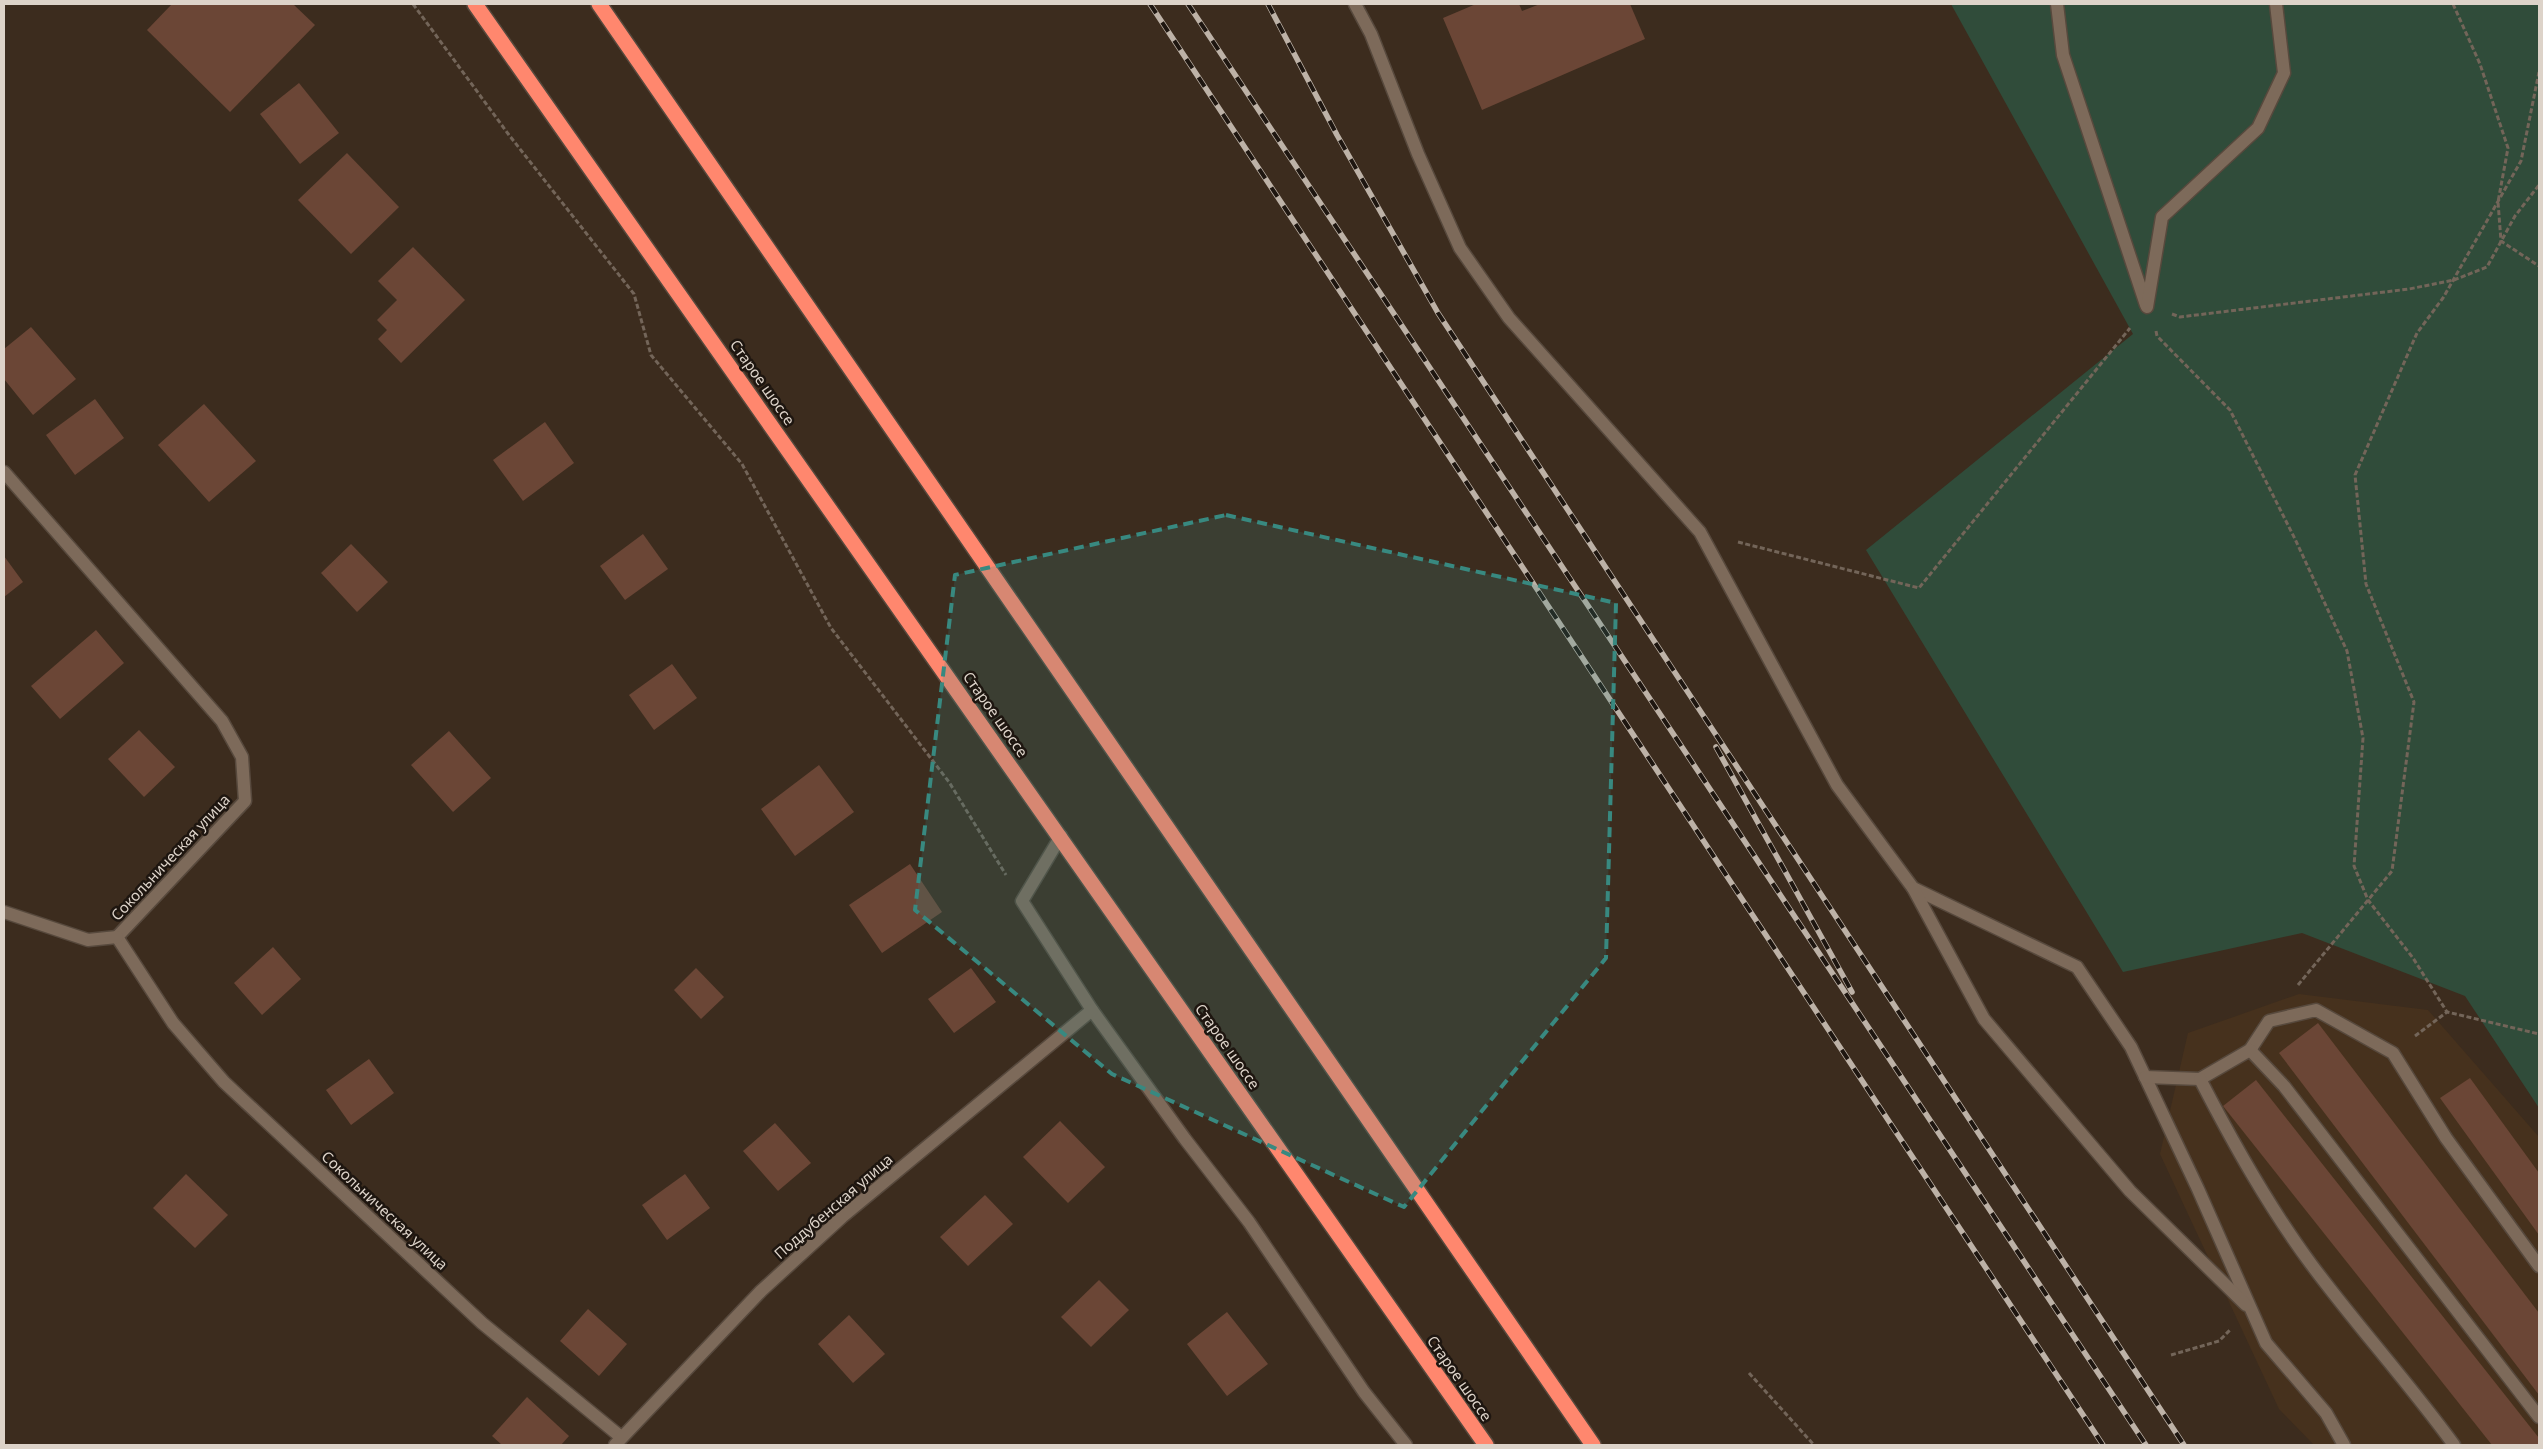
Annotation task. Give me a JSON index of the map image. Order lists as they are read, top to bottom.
{
  "streets": {
    "highway": ["Старое шоссе"],
    "street": ["Сокольническая улица", "Поддубенская улица"]
  },
  "crossings": [
    ["Сокольническая улица", "Поддубенская улица"]
  ]
}
